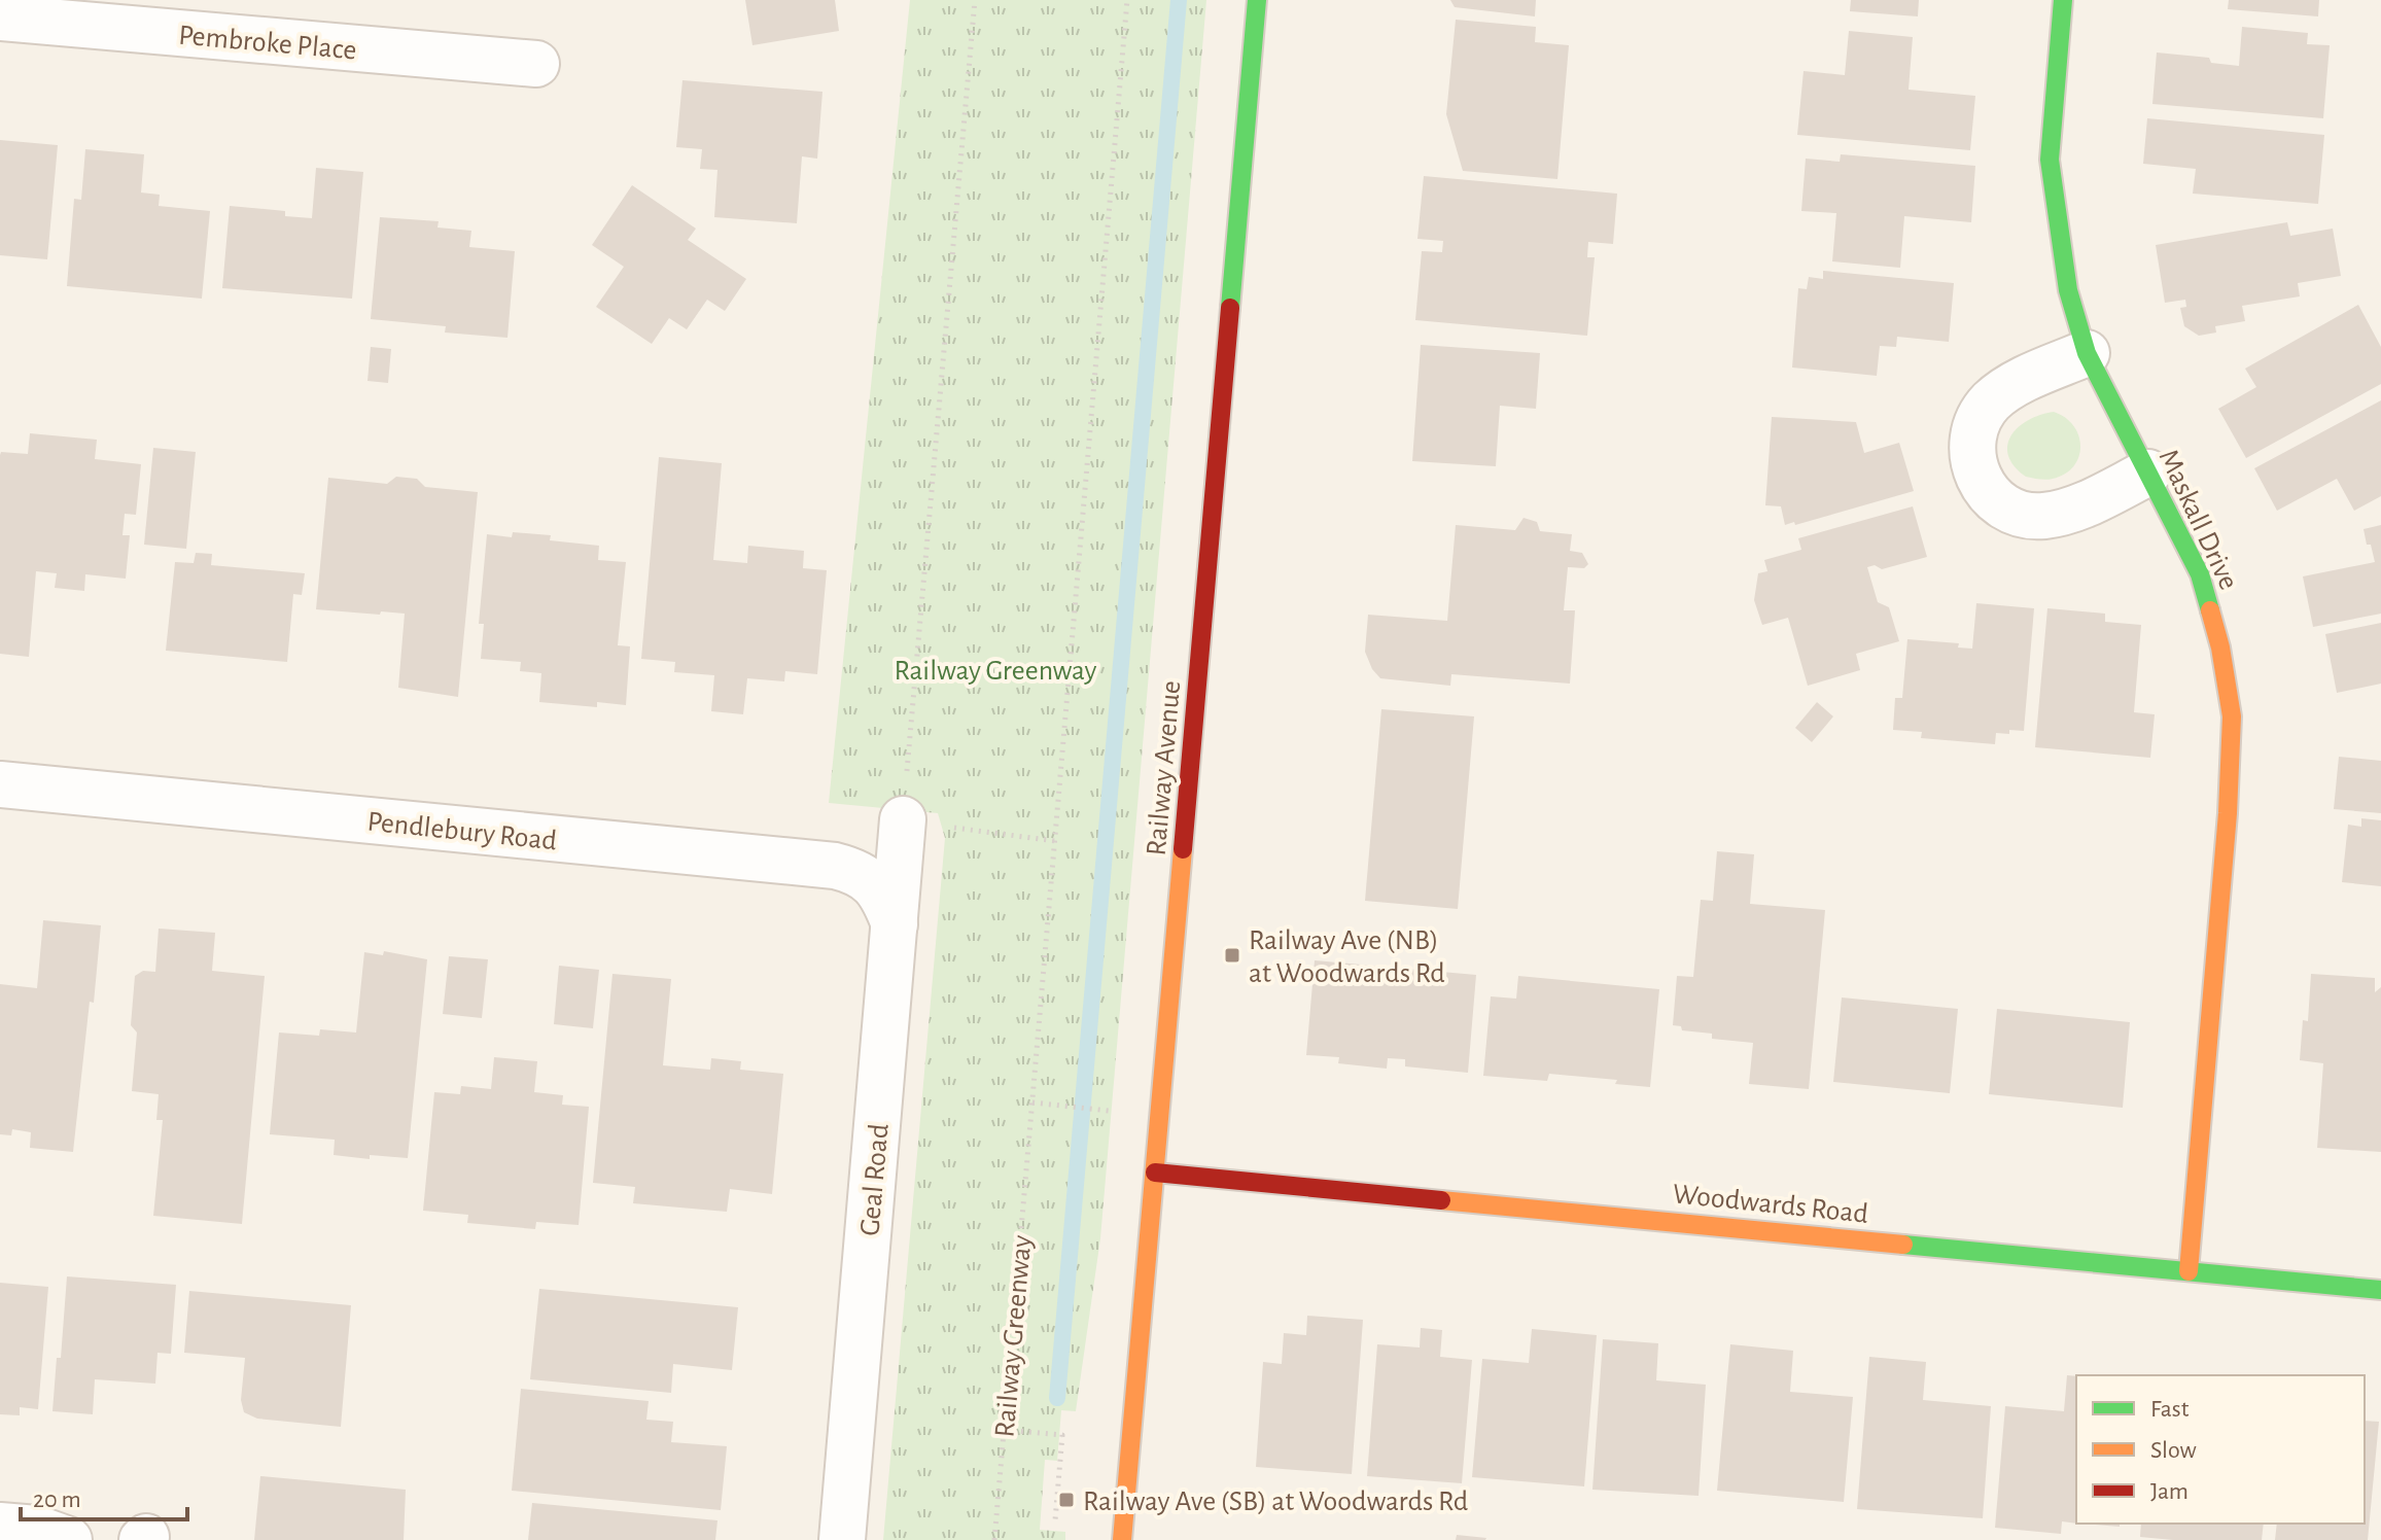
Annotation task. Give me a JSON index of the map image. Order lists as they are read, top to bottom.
{
  "streets": {
    "street": [
      "Pembroke Place",
      "Maskall Drive",
      "Railway Avenue",
      "Pendlebury Road",
      "Geal Road",
      "Woodwards Road"
    ],
    "path": ["Railway Greenway"]
  },
  "crossings": [
    ["Maskall Drive", "Woodwards Road"],
    ["Railway Avenue", "Woodwards Road"],
    ["Pendlebury Road", "Geal Road"]
  ],
  "parks": ["Railway Greenway"],
  "places": {
    "transit": ["Railway Ave (NB) at Woodwards Rd", "Railway Ave (SB) at Woodwards Rd"]
  },
  "legend": ["Fast", "Slow", "Jam"],
  "scale_bar": "20 m"
}
